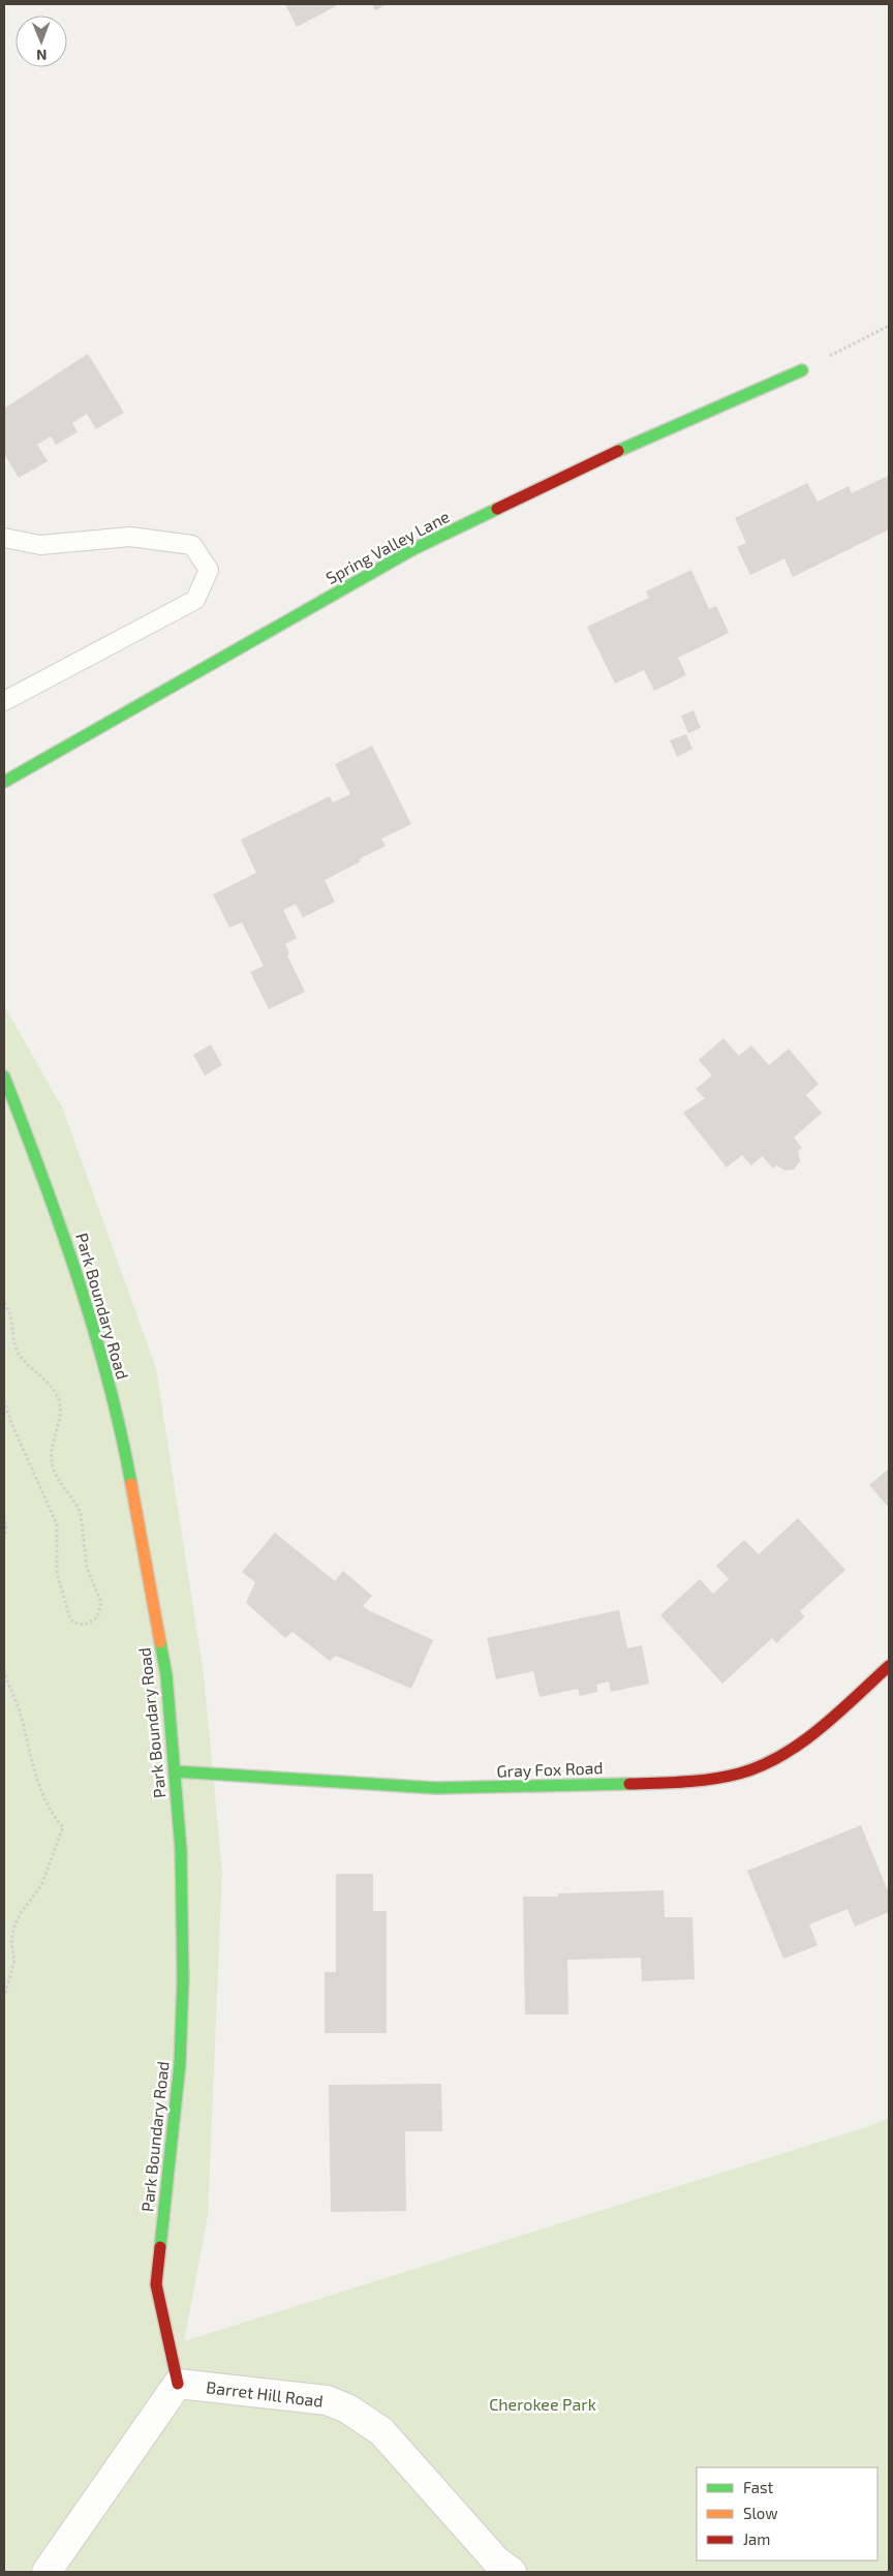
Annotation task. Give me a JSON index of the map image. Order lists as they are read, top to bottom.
{
  "streets": {
    "street": [
      "Spring Valley Lane",
      "Park Boundary Road",
      "Gray Fox Road",
      "Barret Hill Road"
    ]
  },
  "crossings": [
    ["Park Boundary Road", "Gray Fox Road"],
    ["Park Boundary Road", "Barret Hill Road"]
  ],
  "parks": ["Cherokee Park"],
  "legend": ["Fast", "Slow", "Jam"],
  "north": "bottom"
}
